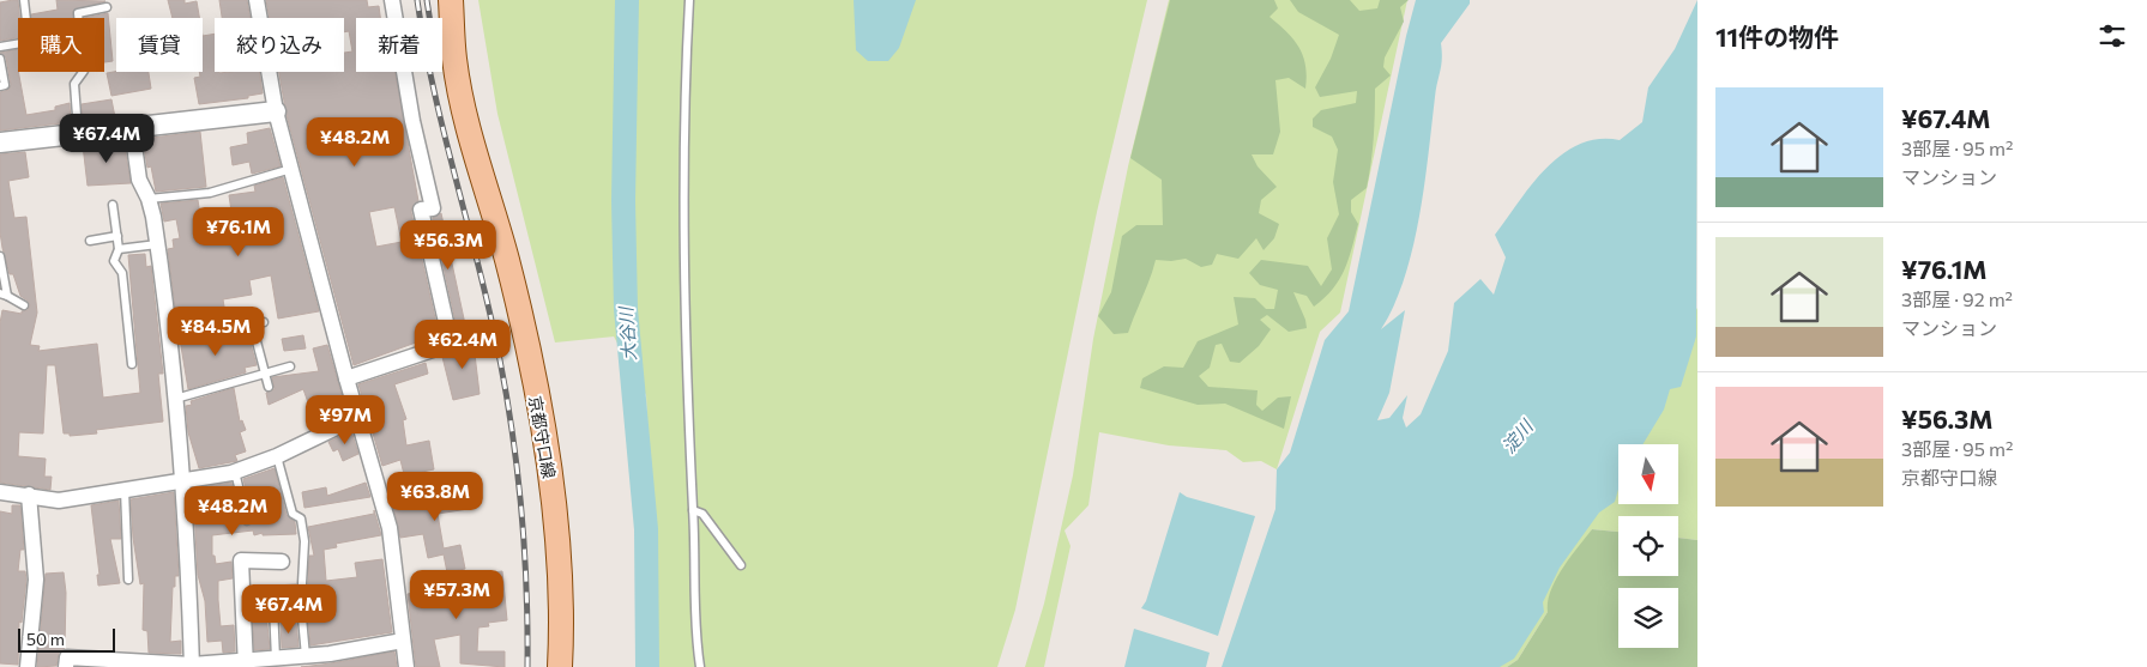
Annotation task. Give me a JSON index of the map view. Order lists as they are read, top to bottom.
{
  "streets": {
    "main road": ["京都守口線"]
  },
  "water": ["大谷川", "淀川"],
  "scale_bar": "50 m",
  "north": "bottom",
  "page": {
    "heading": "11件の物件",
    "chip": [
      "購入",
      "賃貸",
      "絞り込み",
      "新着"
    ],
    "list": [
      {
        "name": "¥67.4M",
        "note": "3部屋 · 95 m² · マンション"
      },
      {
        "name": "¥76.1M",
        "note": "3部屋 · 92 m² · マンション"
      },
      {
        "name": "¥56.3M",
        "note": "3部屋 · 95 m² · 京都守口線"
      }
    ],
    "price": [
      "¥67.4M",
      "¥48.2M",
      "¥76.1M",
      "¥56.3M",
      "¥84.5M",
      "¥62.4M",
      "¥97M",
      "¥63.8M",
      "¥48.2M",
      "¥57.3M",
      "¥67.4M"
    ],
    "scale": "50 m"
  }
}
